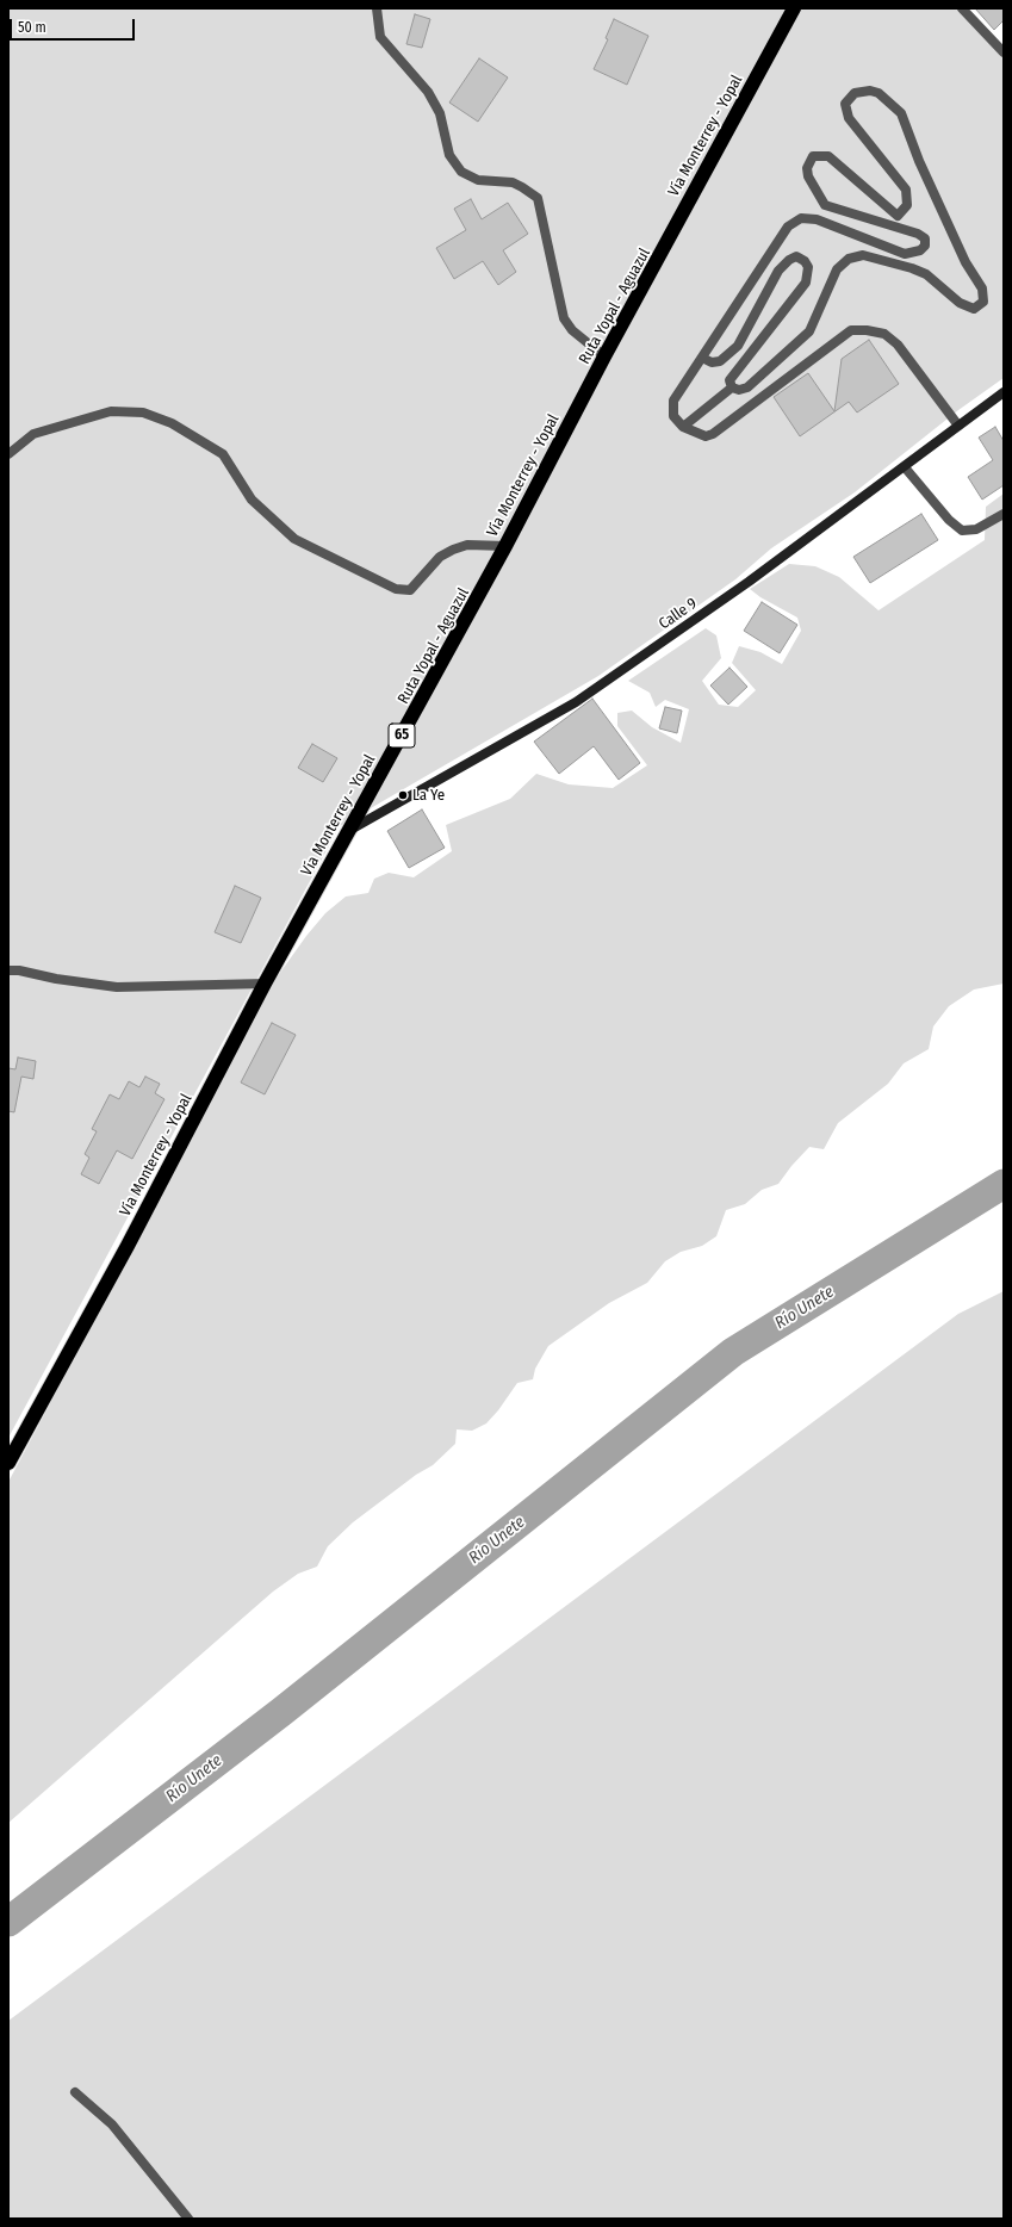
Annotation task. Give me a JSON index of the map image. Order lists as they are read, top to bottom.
{
  "streets": {
    "highway": ["Vía Monterrey - Yopal"],
    "street": ["Ruta Yopal - Aguazul"]
  },
  "crossings": [
    ["Vía Monterrey - Yopal", "Ruta Yopal - Aguazul"]
  ],
  "water": ["Río Unete"],
  "places": ["La Ye"],
  "scale_bar": "50 m"
}
